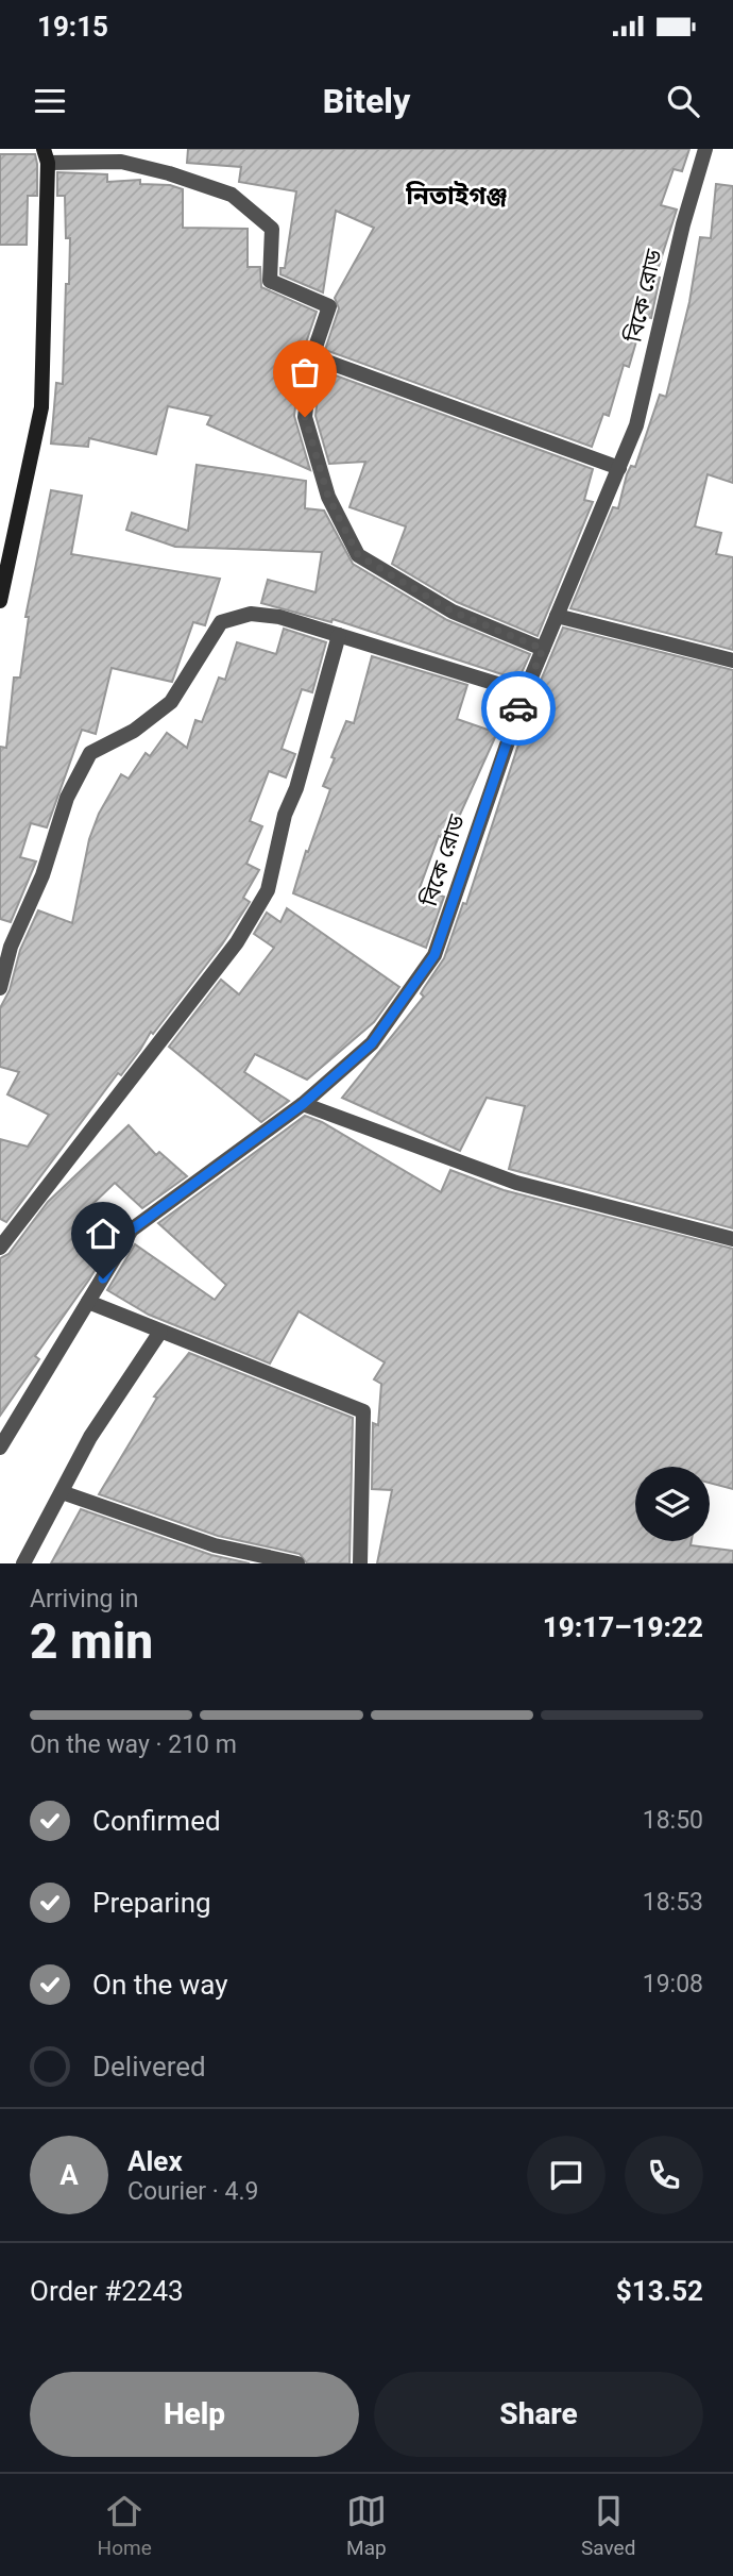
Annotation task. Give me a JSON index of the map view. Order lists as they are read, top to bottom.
{
  "streets": {
    "street": ["বিকে রোড"]
  },
  "districts": ["নিতাইগঞ্জ"],
  "page": {
    "status": "19:15",
    "header": "Bitely",
    "heading": ["2 min", "Arriving in", "19:17–19:22"],
    "panel": [
      "Alex",
      "Courier · 4.9",
      "Order #2243",
      "$13.52"
    ],
    "bar": "On the way · 210 m",
    "list": [
      ["Confirmed", "18:50"],
      ["Preparing", "18:53"],
      ["On the way", "19:08"],
      "Delivered"
    ],
    "round": "A",
    "buttons": ["Help", "Share"],
    "tabs": ["Home", "Map", "Saved"]
  }
}
